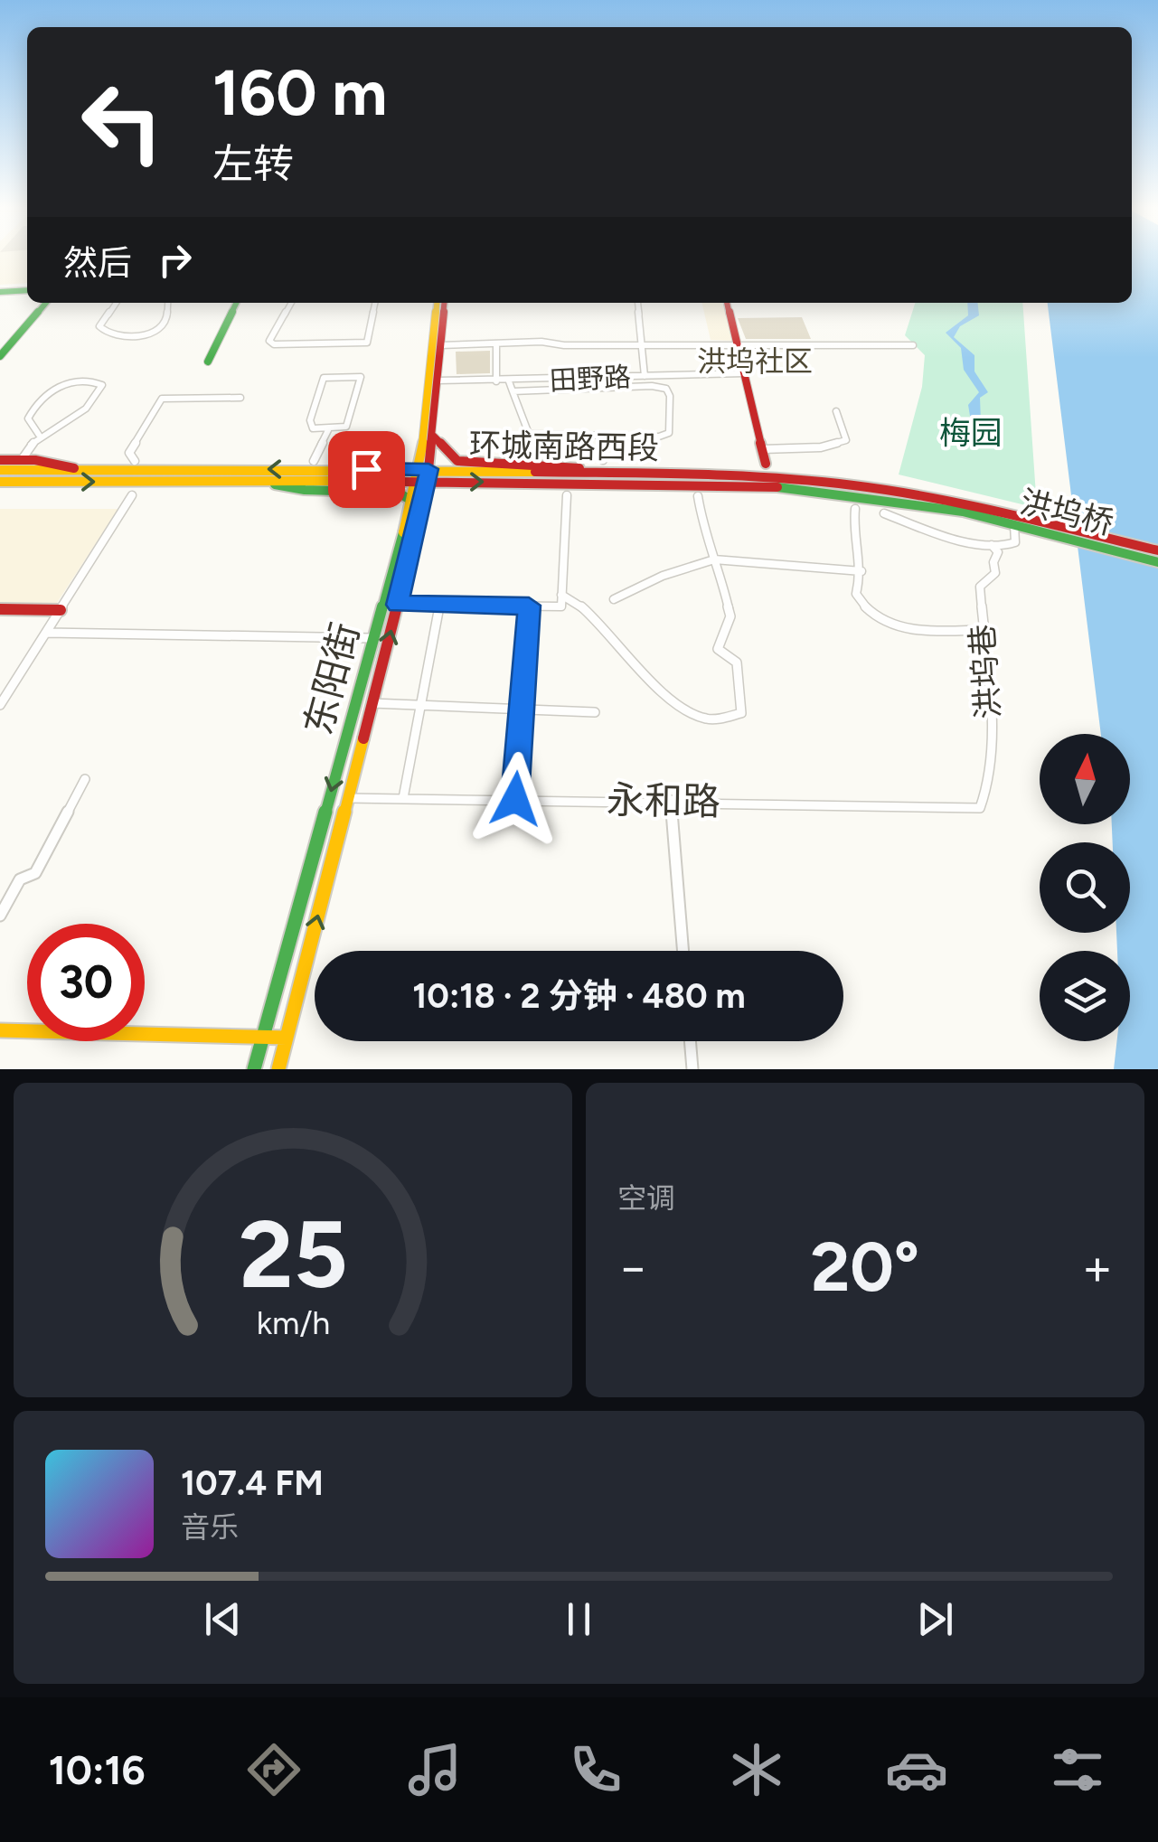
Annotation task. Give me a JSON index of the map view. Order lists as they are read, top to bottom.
{
  "streets": {
    "main road": ["环城南路西段", "洪坞桥", "东阳街"],
    "street": ["田野路", "洪坞巷", "永和路"]
  },
  "crossings": [
    ["田野路", "东阳街"],
    ["环城南路西段", "洪坞桥"],
    ["环城南路西段", "东阳街"],
    ["洪坞巷", "永和路"],
    ["东阳街", "永和路"]
  ],
  "districts": ["洪坞社区"],
  "parks": ["梅园"],
  "north": "top",
  "page": {
    "turn": ["160 m", "左转"],
    "then": "然后",
    "limit": "30",
    "trip": "10:18 · 2 分钟 · 480 m",
    "tile": "空调",
    "heat": ["−", "20°", "+"],
    "song": ["107.4 FM", "音乐"],
    "tabs": "10:16",
    "gauge": ["25", "km/h"]
  }
}
